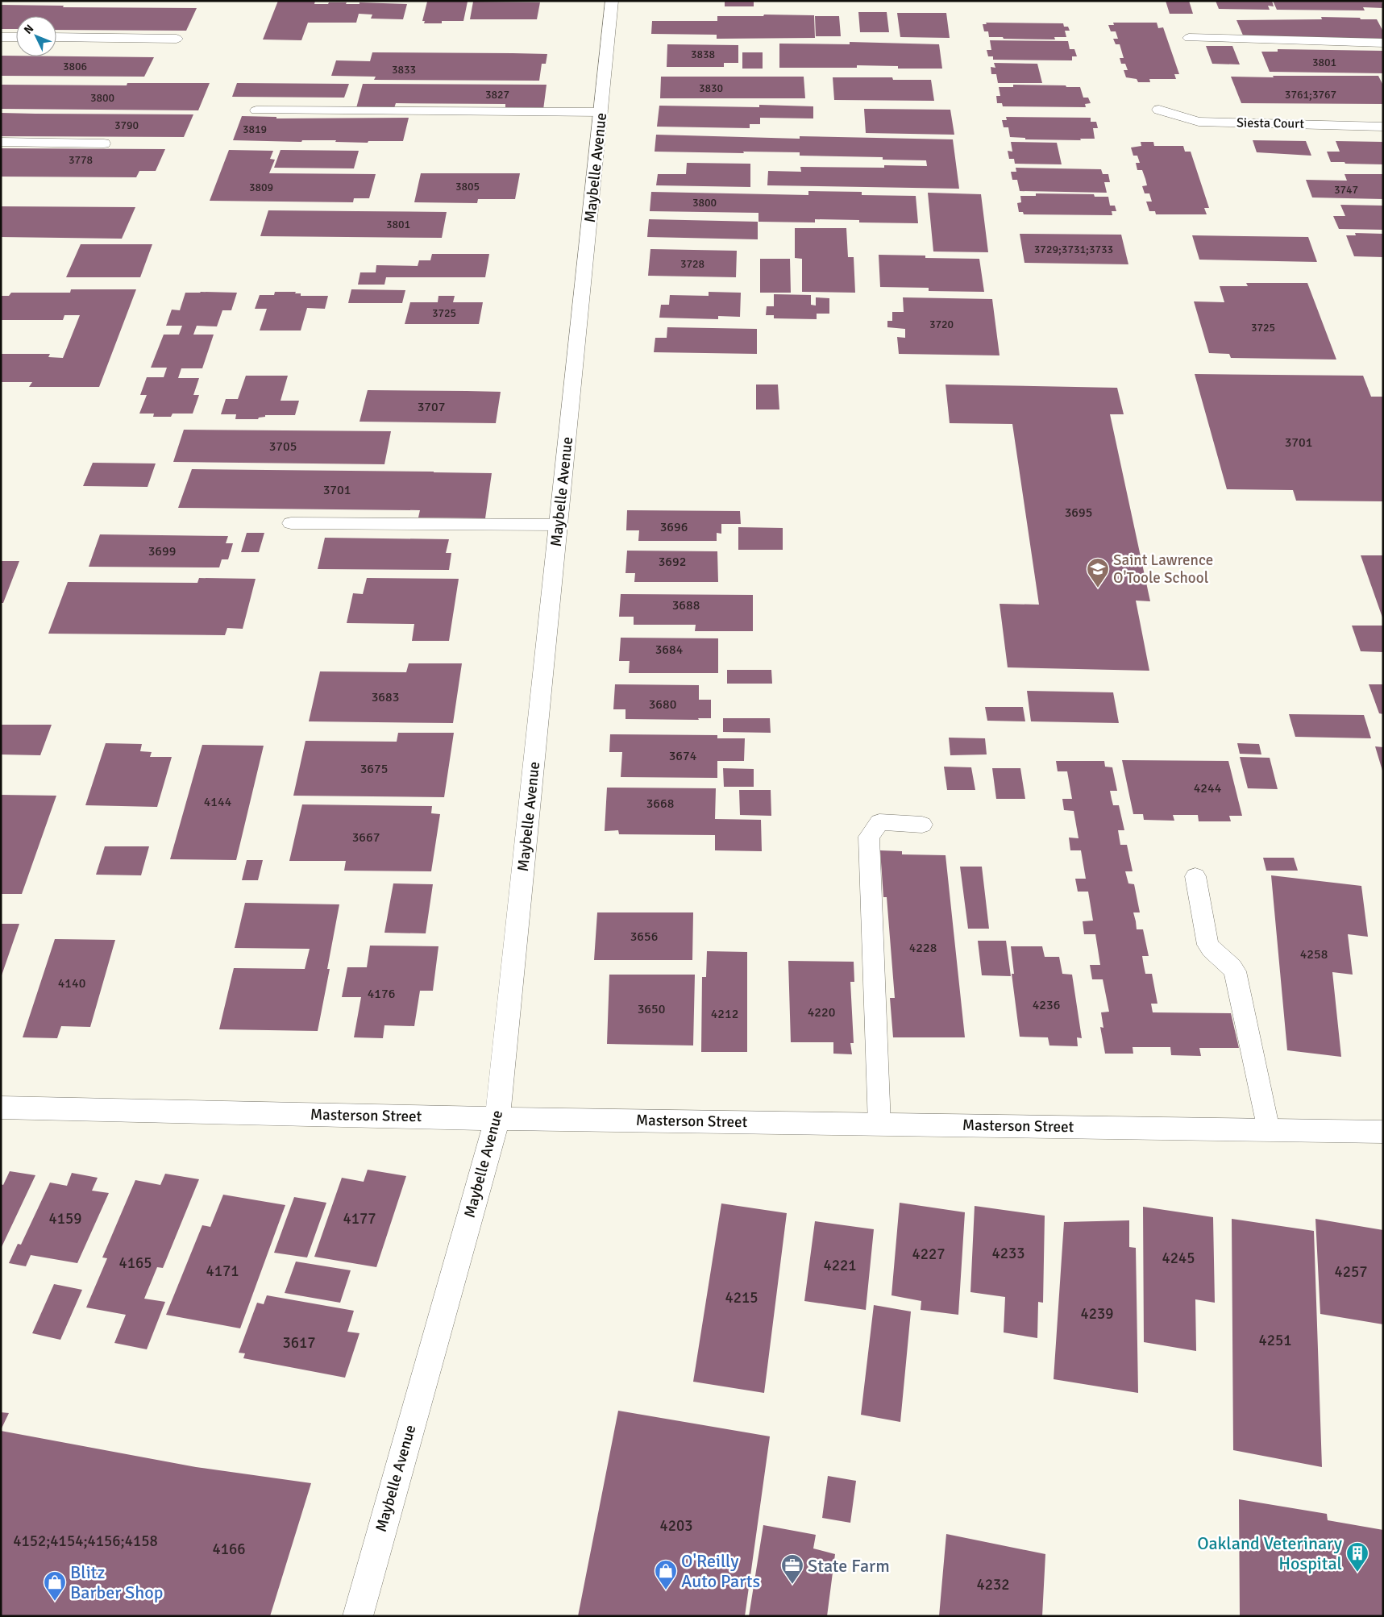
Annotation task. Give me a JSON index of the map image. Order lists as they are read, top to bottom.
{
  "streets": {
    "street": ["Siesta Court", "Maybelle Avenue", "Masterson Street"]
  },
  "crossings": [
    ["Maybelle Avenue", "Masterson Street"]
  ],
  "places": {
    "school or university": ["Saint Lawrence O'Toole School"],
    "building": ["Oakland Veterinary Hospital"],
    "office": ["State Farm"],
    "shop": ["O'Reilly Auto Parts", "Blitz Barber Shop"]
  },
  "house_numbers": [
    "3838",
    "3801",
    "3806",
    "3833",
    "3830",
    "3827",
    "3761;3767",
    "3800",
    "3790",
    "3819",
    "3778",
    "3805",
    "3809",
    "3747",
    "3800",
    "3801",
    "3729;3731;3733",
    "3728",
    "3725",
    "3720",
    "3725",
    "3707",
    "3701",
    "3705",
    "3701",
    "3695",
    "3696",
    "3699",
    "3692",
    "3688",
    "3684",
    "3683",
    "3680",
    "3674",
    "3675",
    "4244",
    "4144",
    "3668",
    "3667",
    "3656",
    "4228",
    "4258",
    "4140",
    "4176",
    "4236",
    "3650",
    "4220",
    "4212",
    "4159",
    "4177",
    "4233",
    "4227",
    "4245",
    "4165",
    "4221",
    "4171",
    "4257",
    "4215",
    "4239",
    "4251",
    "3617",
    "4203",
    "4152;4154;4156;4158",
    "4166",
    "4232"
  ],
  "north": "top left"
}
